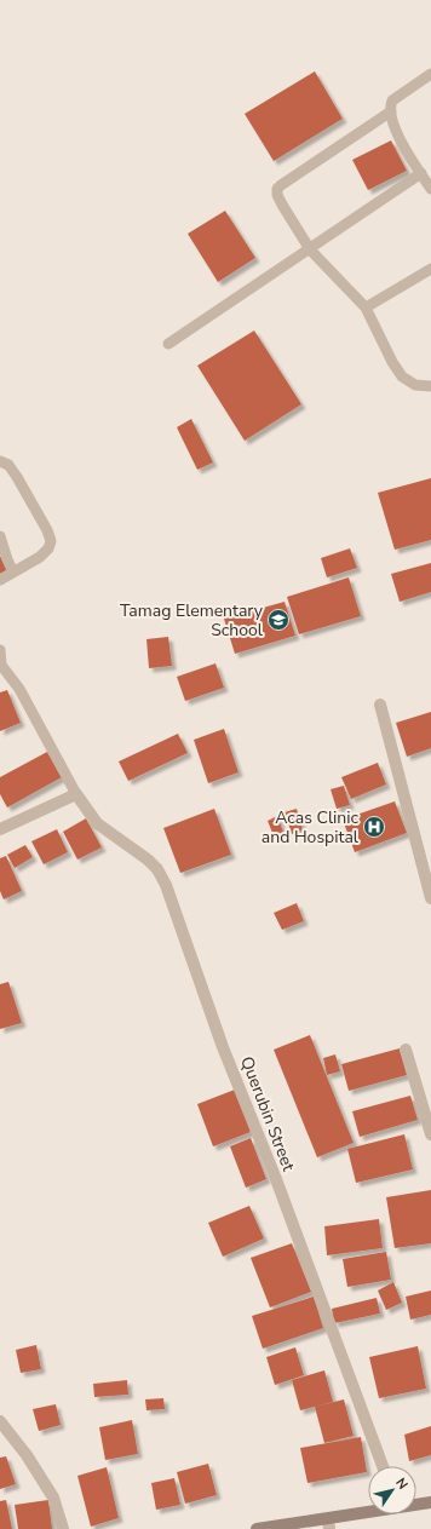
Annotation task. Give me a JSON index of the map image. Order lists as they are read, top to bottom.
{
  "streets": {
    "street": ["Querubin Street"]
  },
  "places": {
    "school or university": ["Tamag Elementary School"],
    "hospital": ["Acas Clinic and Hospital"]
  },
  "north": "top right"
}
